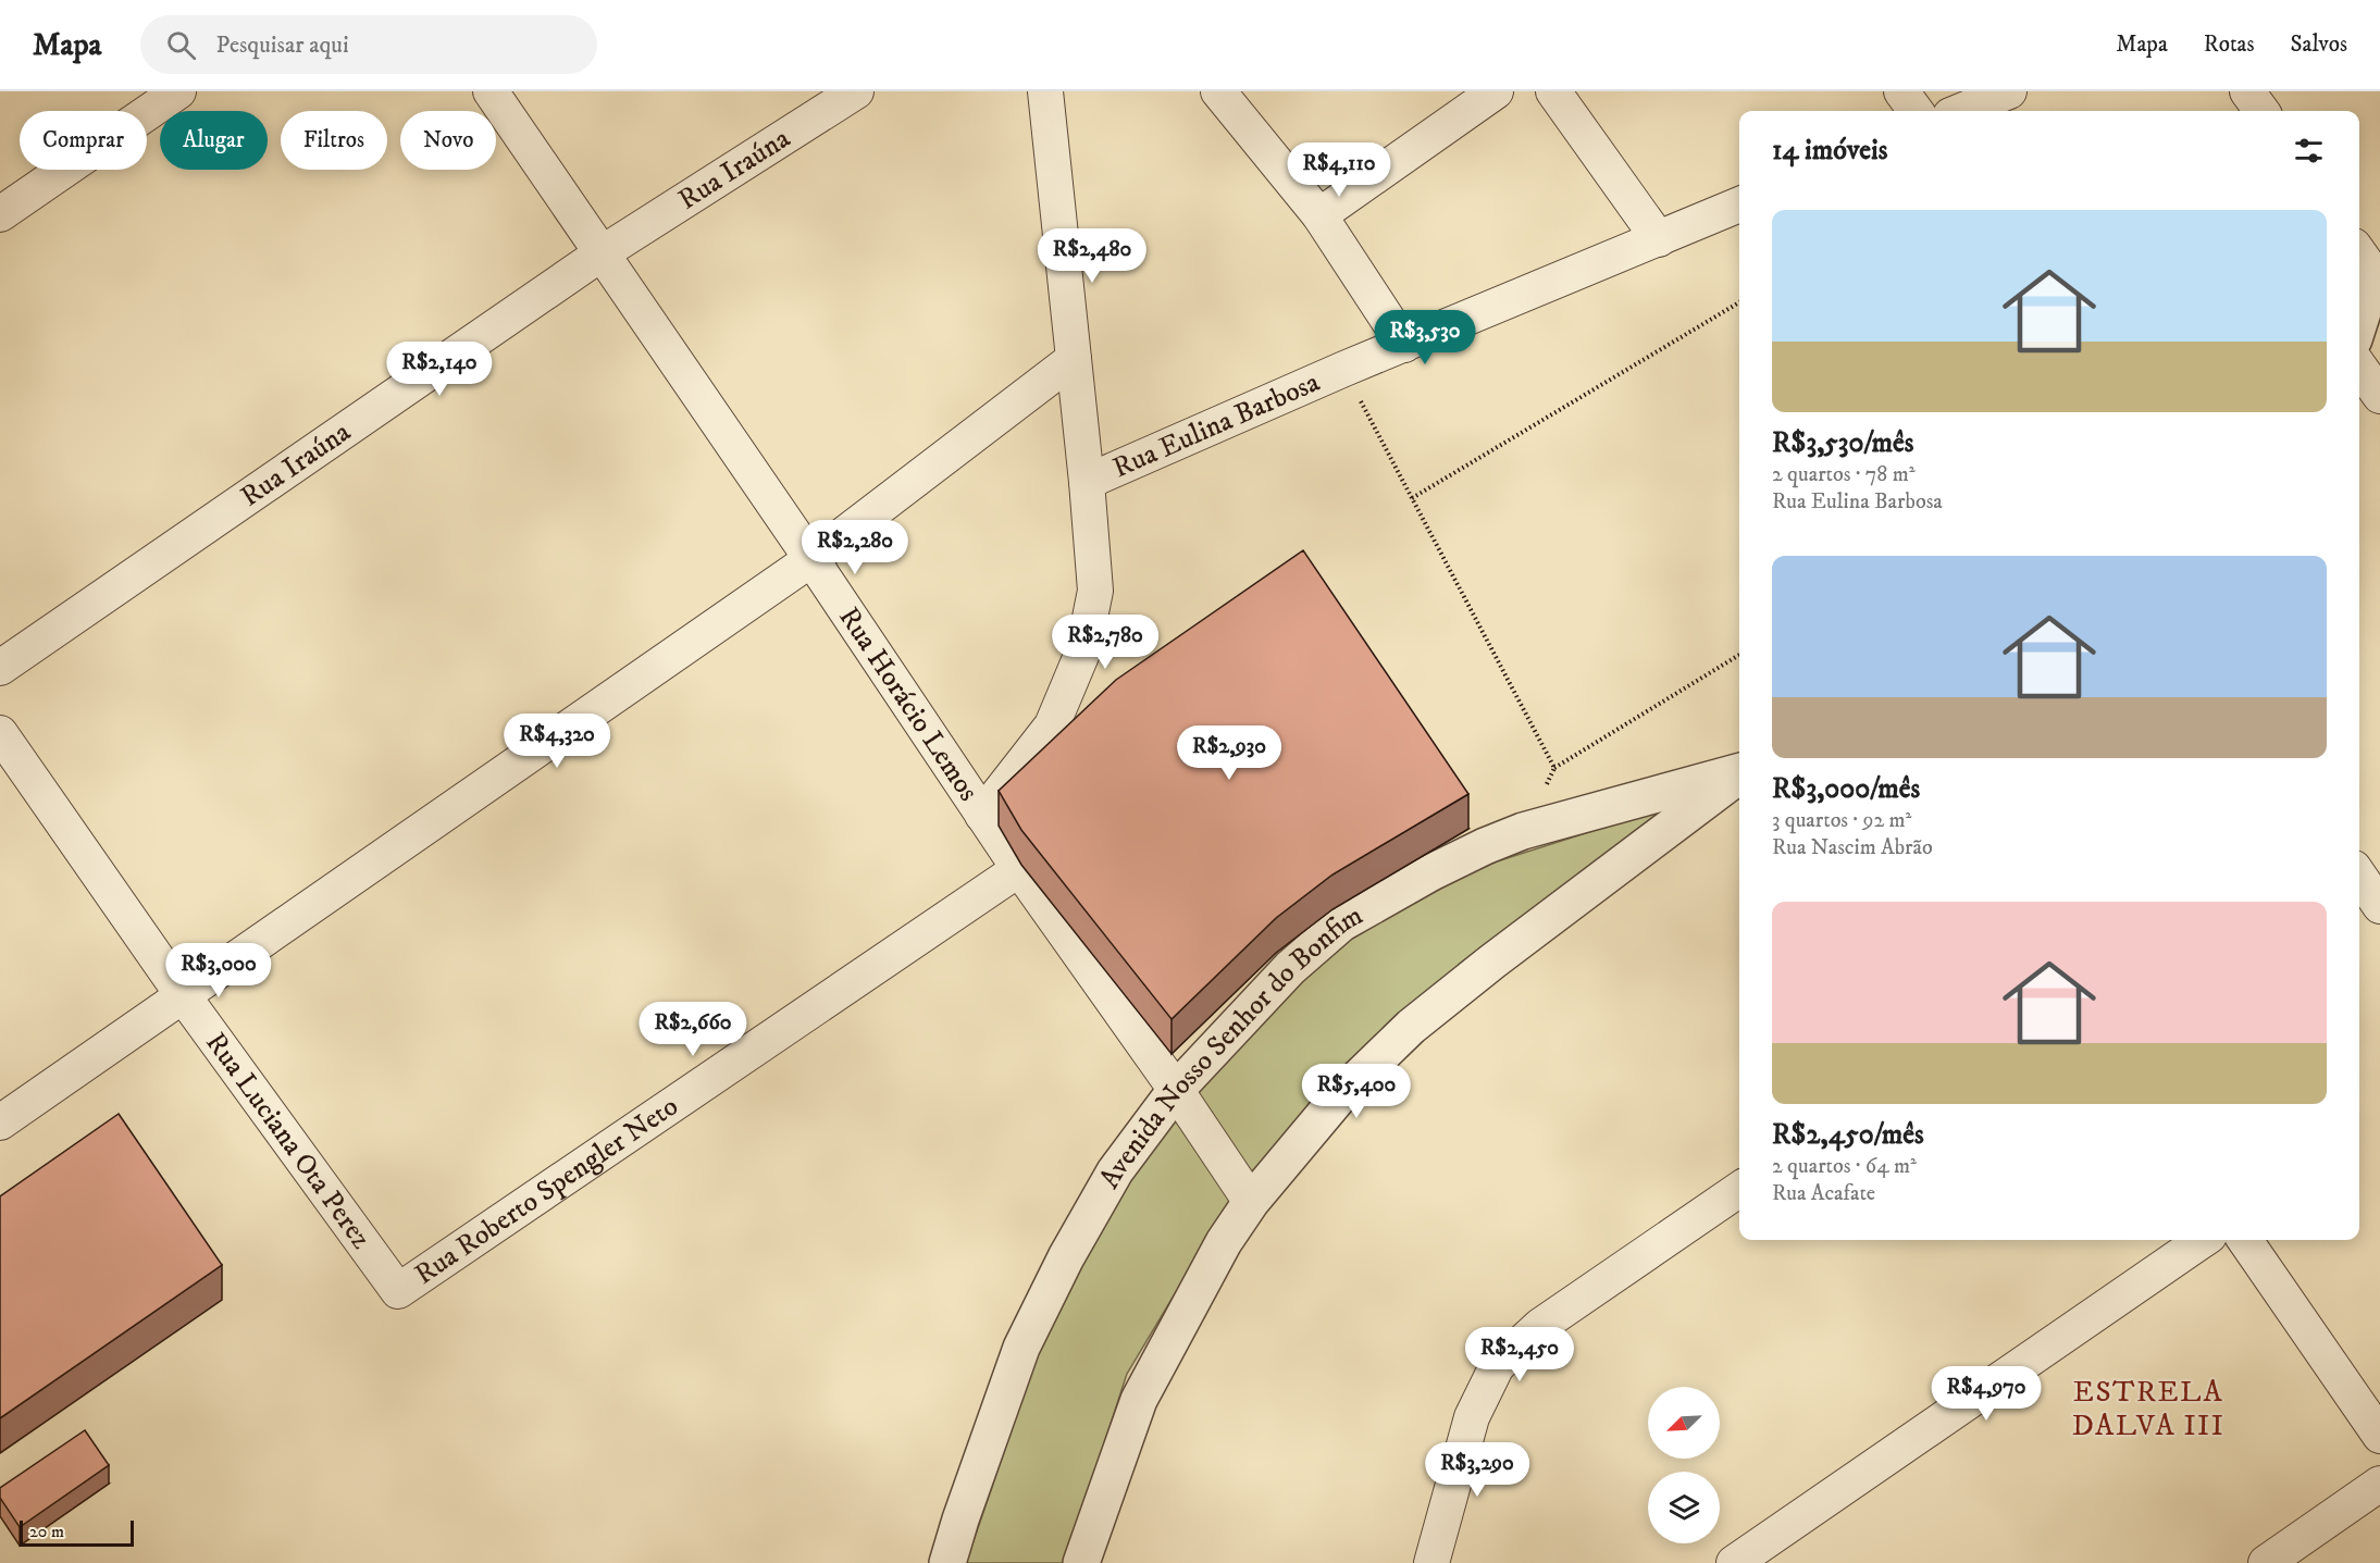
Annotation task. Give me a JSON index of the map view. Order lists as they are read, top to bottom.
{
  "streets": {
    "street": [
      "Rua Iraúna",
      "Rua Eulina Barbosa",
      "Rua Horácio Lemos",
      "Avenida Nosso Senhor do Bonfim",
      "Rua Luciana Ota Perez",
      "Rua Roberto Spengler Neto"
    ]
  },
  "crossings": [
    ["Rua Iraúna", "Rua Horácio Lemos"],
    ["Rua Horácio Lemos", "Avenida Nosso Senhor do Bonfim"],
    ["Rua Horácio Lemos", "Rua Roberto Spengler Neto"],
    ["Rua Luciana Ota Perez", "Rua Roberto Spengler Neto"]
  ],
  "districts": ["ESTRELA DALVA III"],
  "scale_bar": "20 m",
  "north": "bottom left",
  "page": {
    "header": "Mapa",
    "search": "Pesquisar aqui",
    "nav": ["Mapa", "Rotas", "Salvos"],
    "chip": [
      "Comprar",
      "Alugar",
      "Filtros",
      "Novo"
    ],
    "heading": "14 imóveis",
    "price": [
      "R$4,110",
      "R$2,480",
      "R$3,530",
      "R$2,140",
      "R$2,280",
      "R$2,780",
      "R$4,320",
      "R$2,930",
      "R$3,000",
      "R$2,660",
      "R$5,400",
      "R$2,450",
      "R$4,970",
      "R$3,290"
    ],
    "list": [
      {
        "name": "R$3,530/mês",
        "note": "2 quartos · 78 m² · Rua Eulina Barbosa"
      },
      {
        "name": "R$3,000/mês",
        "note": "3 quartos · 92 m² · Rua Nascim Abrão"
      },
      {
        "name": "R$2,450/mês",
        "note": "2 quartos · 64 m² · Rua Acafate"
      }
    ],
    "scale": "20 m"
  }
}
